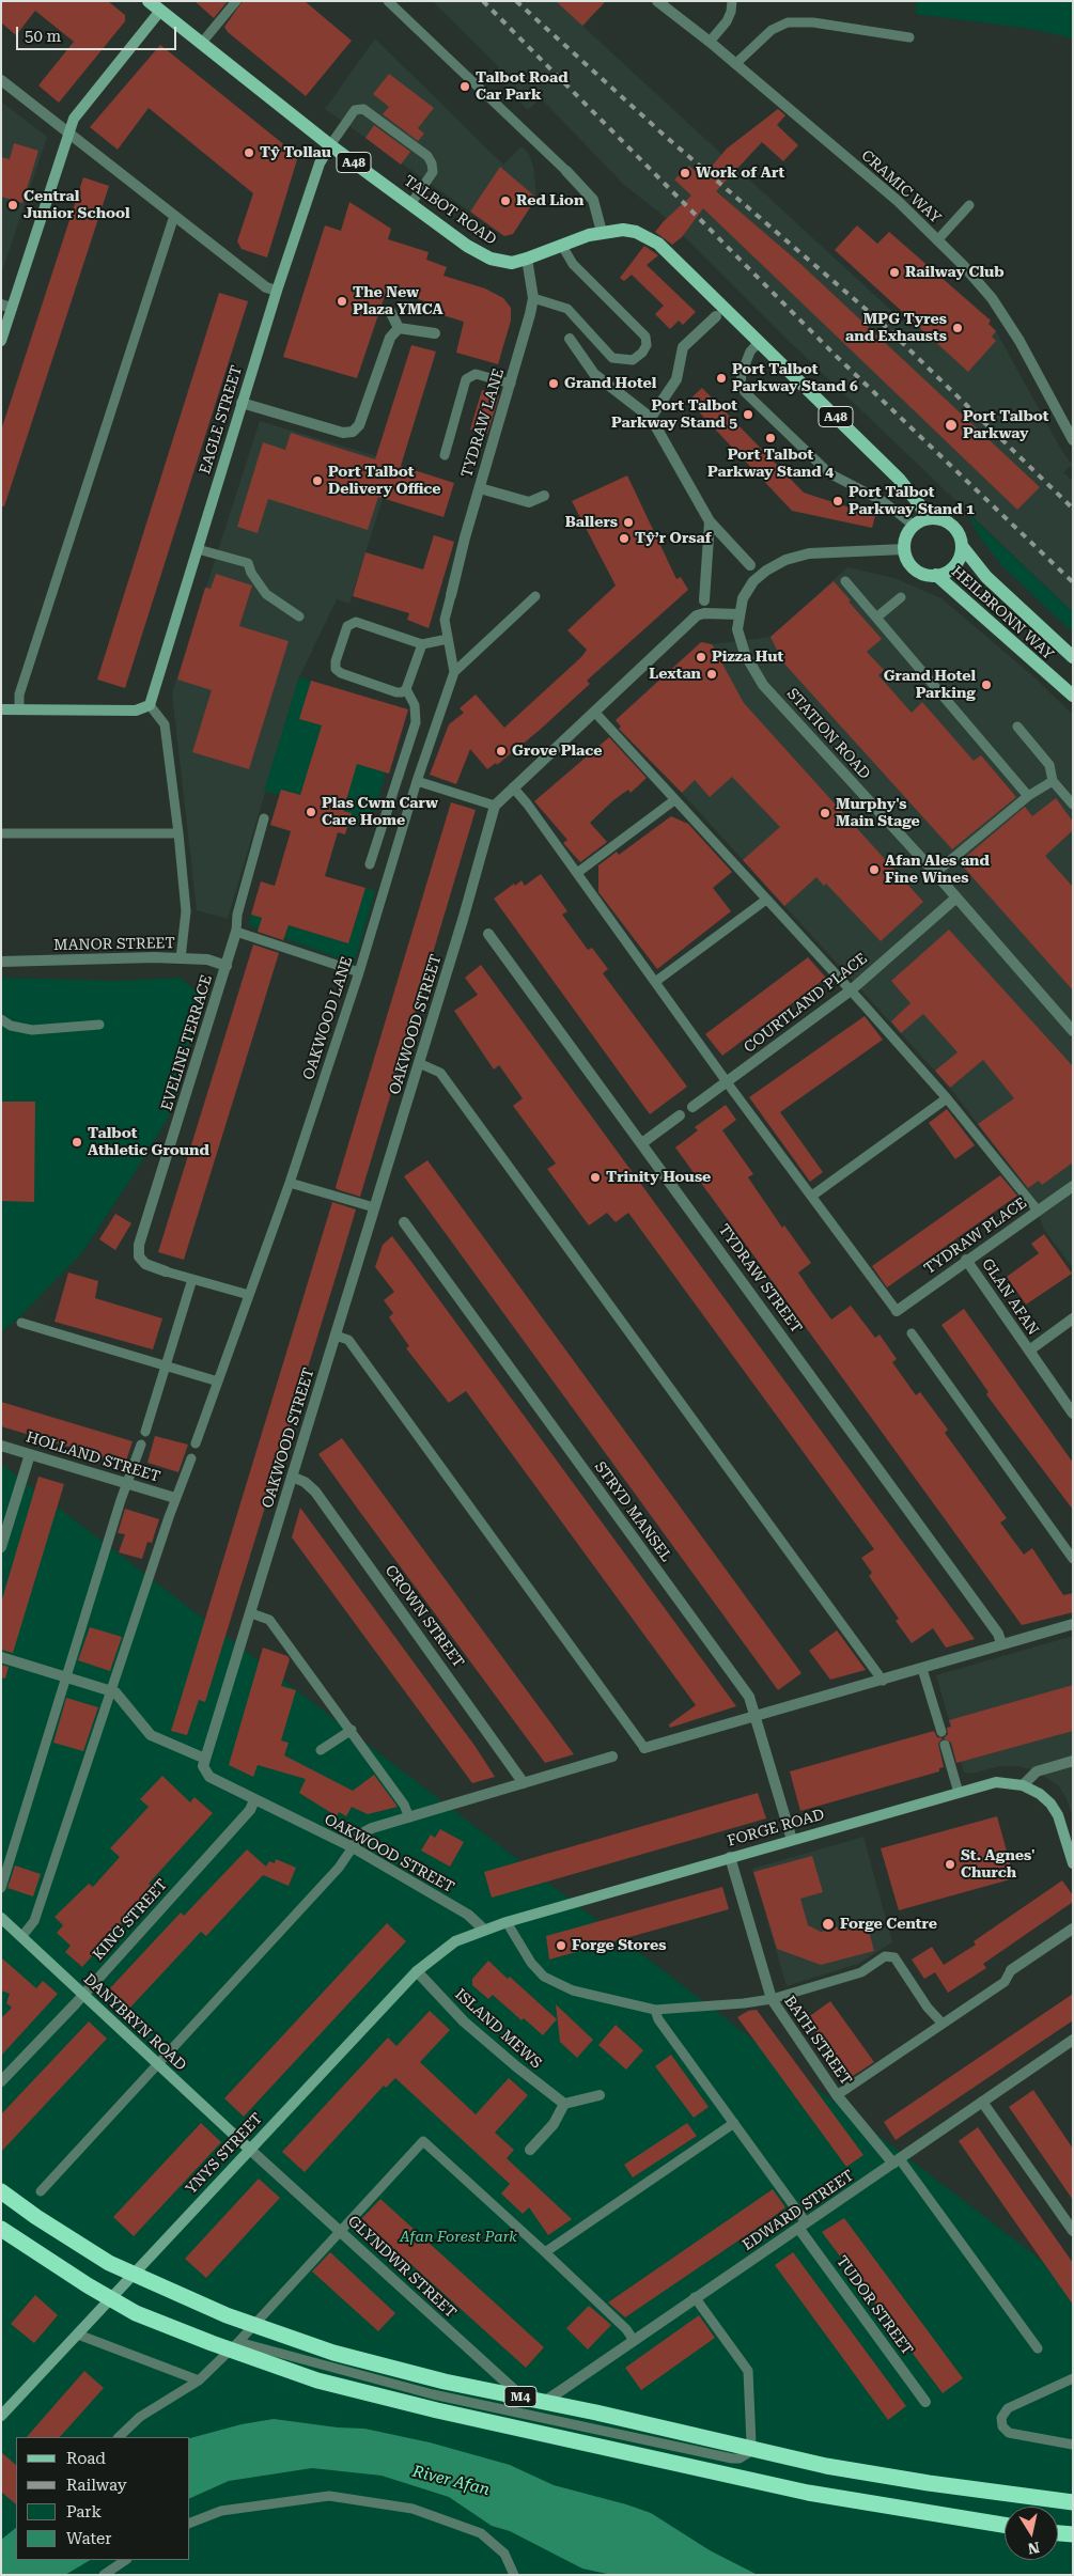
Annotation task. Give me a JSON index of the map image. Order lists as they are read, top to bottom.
{
  "streets": {
    "highway": ["M4"],
    "main road": ["A48", "TALBOT ROAD", "HEILBRONN WAY"],
    "street": [
      "CRAMIC WAY",
      "EAGLE STREET",
      "TYDRAW LANE",
      "STATION ROAD",
      "MANOR STREET",
      "COURTLAND PLACE",
      "OAKWOOD STREET",
      "EVELINE TERRACE",
      "TYDRAW PLACE",
      "TYDRAW STREET",
      "GLAN AFAN",
      "HOLLAND STREET",
      "STRYD MANSEL",
      "CROWN STREET",
      "FORGE ROAD",
      "KING STREET",
      "DANYBRYN ROAD",
      "ISLAND MEWS",
      "BATH STREET",
      "YNYS STREET",
      "EDWARD STREET",
      "GLYNDWR STREET",
      "TUDOR STREET"
    ],
    "lane": ["OAKWOOD LANE"]
  },
  "crossings": [
    ["TALBOT ROAD", "EAGLE STREET"],
    ["TALBOT ROAD", "TYDRAW LANE"],
    ["TALBOT ROAD", "HEILBRONN WAY"],
    ["TALBOT ROAD", "STATION ROAD"],
    ["TYDRAW LANE", "OAKWOOD LANE"],
    ["HEILBRONN WAY", "STATION ROAD"],
    ["STATION ROAD", "COURTLAND PLACE"],
    ["MANOR STREET", "EVELINE TERRACE"],
    ["OAKWOOD STREET", "CROWN STREET"],
    ["OAKWOOD STREET", "FORGE ROAD"],
    ["OAKWOOD STREET", "KING STREET"],
    ["OAKWOOD STREET", "YNYS STREET"],
    ["TYDRAW PLACE", "GLAN AFAN"],
    ["STRYD MANSEL", "FORGE ROAD"],
    ["FORGE ROAD", "BATH STREET"],
    ["FORGE ROAD", "YNYS STREET"],
    ["KING STREET", "DANYBRYN ROAD"],
    ["DANYBRYN ROAD", "YNYS STREET"],
    ["DANYBRYN ROAD", "GLYNDWR STREET"],
    ["ISLAND MEWS", "YNYS STREET"],
    ["BATH STREET", "EDWARD STREET"],
    ["YNYS STREET", "GLYNDWR STREET"],
    ["EDWARD STREET", "GLYNDWR STREET"],
    ["EDWARD STREET", "TUDOR STREET"]
  ],
  "water": ["River Afan"],
  "parks": ["Afan Forest Park"],
  "places": [
    "Talbot Road Car Park",
    "Tŷ Tollau",
    "Work of Art",
    "Red Lion",
    "Central Junior School",
    "Railway Club",
    "The New Plaza YMCA",
    "MPG Tyres and Exhausts",
    "Port Talbot Parkway Stand 6",
    "Grand Hotel",
    "Port Talbot Parkway Stand 5",
    "Port Talbot Parkway",
    "Port Talbot Parkway Stand 4",
    "Port Talbot Delivery Office",
    "Port Talbot Parkway Stand 1",
    "Ballers",
    "Tŷ’r Orsaf",
    "Pizza Hut",
    "Lextan",
    "Grand Hotel Parking",
    "Grove Place",
    "Plas Cwm Carw Care Home",
    "Murphy's Main Stage",
    "Afan Ales and Fine Wines",
    "Talbot Athletic Ground",
    "Trinity House",
    "St. Agnes' Church",
    "Forge Centre",
    "Forge Stores"
  ],
  "legend": [
    "Road",
    "Railway",
    "Park",
    "Water"
  ],
  "scale_bar": "50 m",
  "north": "bottom"
}
